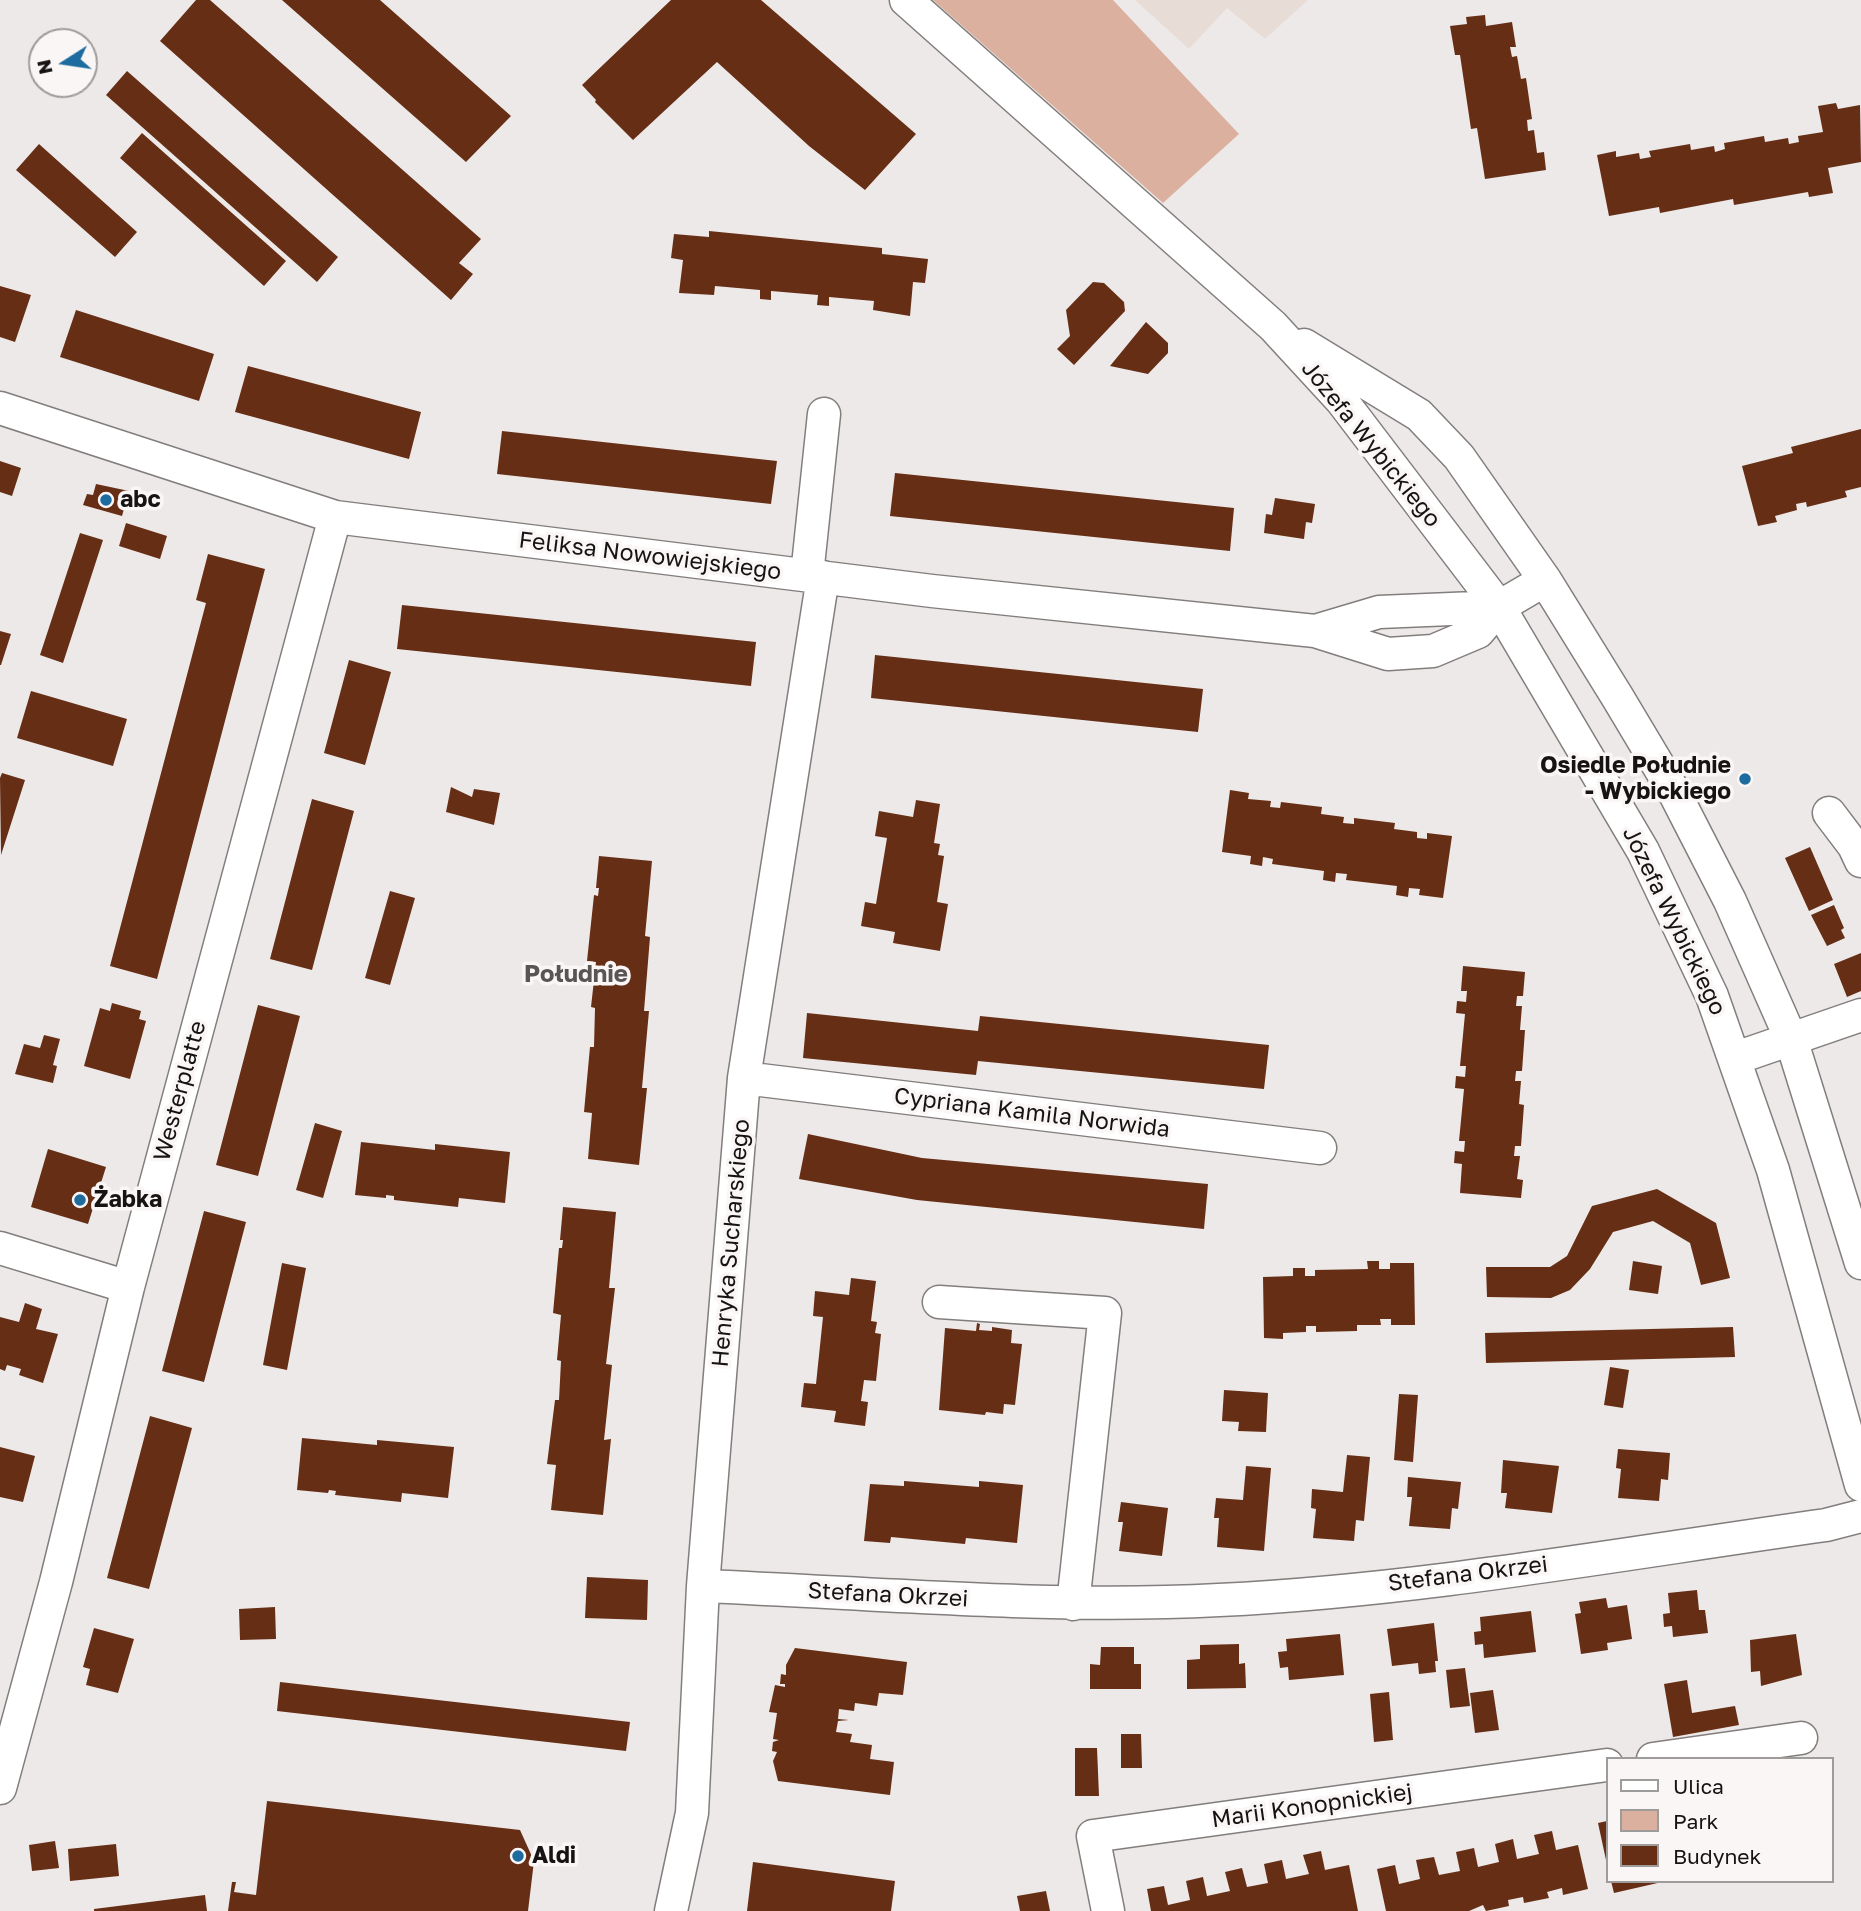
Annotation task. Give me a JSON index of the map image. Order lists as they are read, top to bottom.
{
  "streets": {
    "street": [
      "Józefa Wybickiego",
      "Feliksa Nowowiejskiego",
      "Westerplatte",
      "Cypriana Kamila Norwida",
      "Henryka Sucharskiego",
      "Stefana Okrzei",
      "Marii Konopnickiej"
    ]
  },
  "crossings": [
    ["Józefa Wybickiego", "Feliksa Nowowiejskiego"],
    ["Feliksa Nowowiejskiego", "Westerplatte"],
    ["Feliksa Nowowiejskiego", "Henryka Sucharskiego"],
    ["Cypriana Kamila Norwida", "Henryka Sucharskiego"],
    ["Henryka Sucharskiego", "Stefana Okrzei"]
  ],
  "districts": ["Południe"],
  "places": [
    "abc",
    "Osiedle Południe - Wybickiego",
    "Żabka",
    "Aldi"
  ],
  "legend": ["Ulica", "Park", "Budynek"],
  "north": "left"
}
